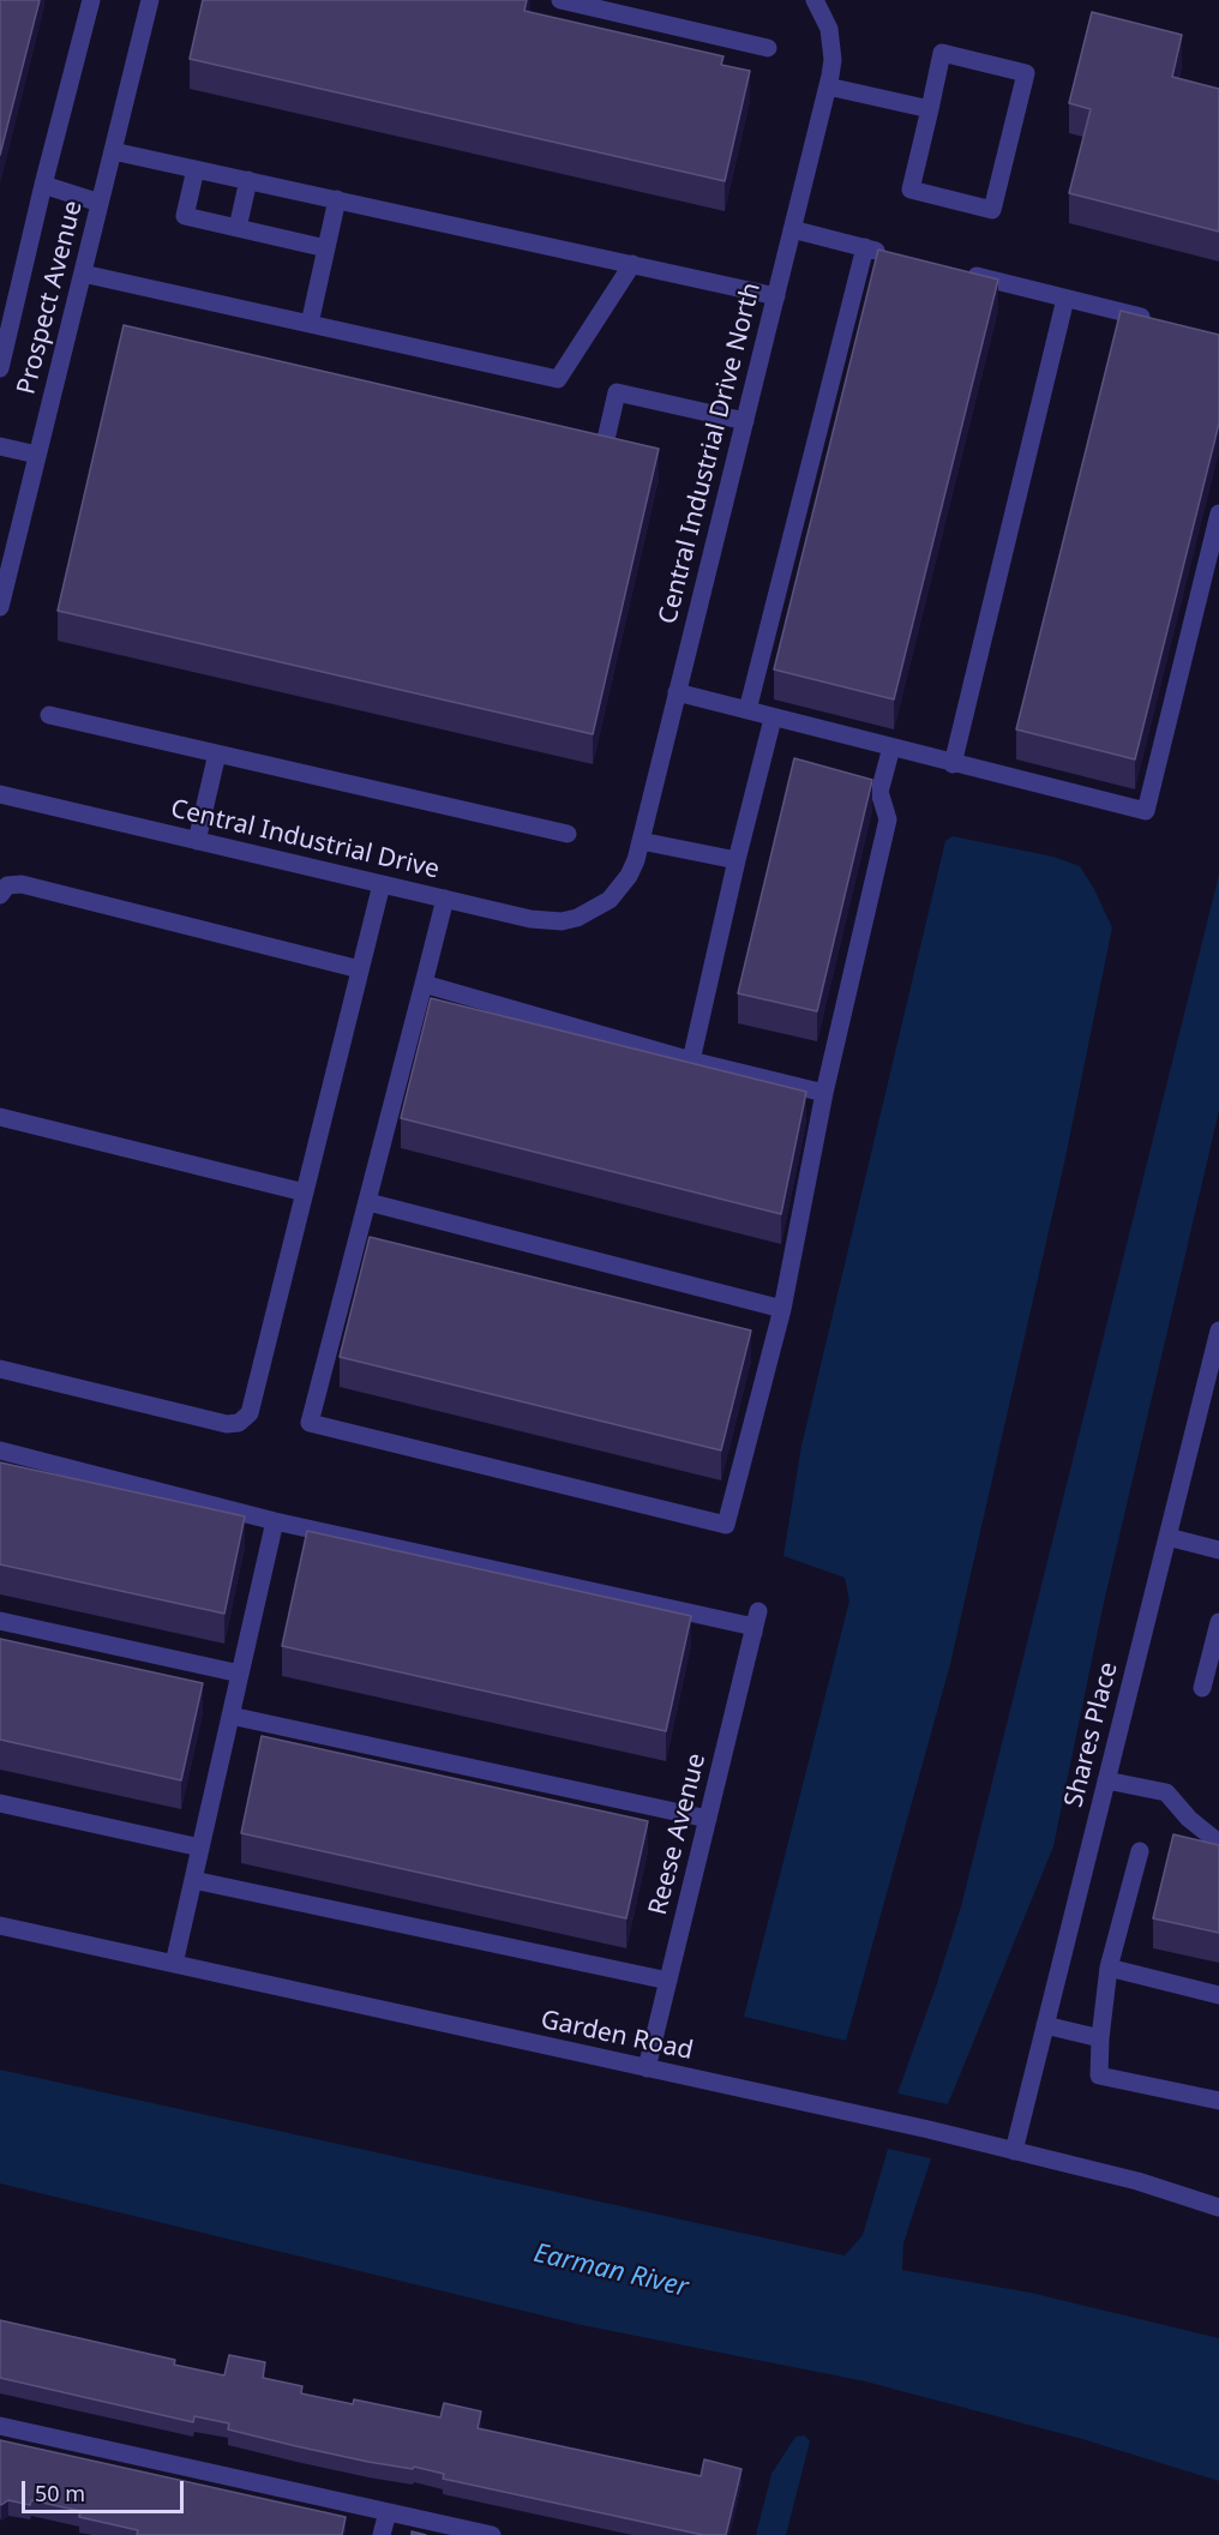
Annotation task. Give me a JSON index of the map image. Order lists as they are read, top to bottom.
{
  "streets": {
    "street": [
      "Prospect Avenue",
      "Central Industrial Drive North",
      "Central Industrial Drive",
      "Shares Place",
      "Reese Avenue",
      "Garden Road"
    ]
  },
  "crossings": [
    ["Central Industrial Drive North", "Central Industrial Drive"],
    ["Shares Place", "Garden Road"],
    ["Reese Avenue", "Garden Road"]
  ],
  "water": ["Earman River"],
  "scale_bar": "50 m"
}
